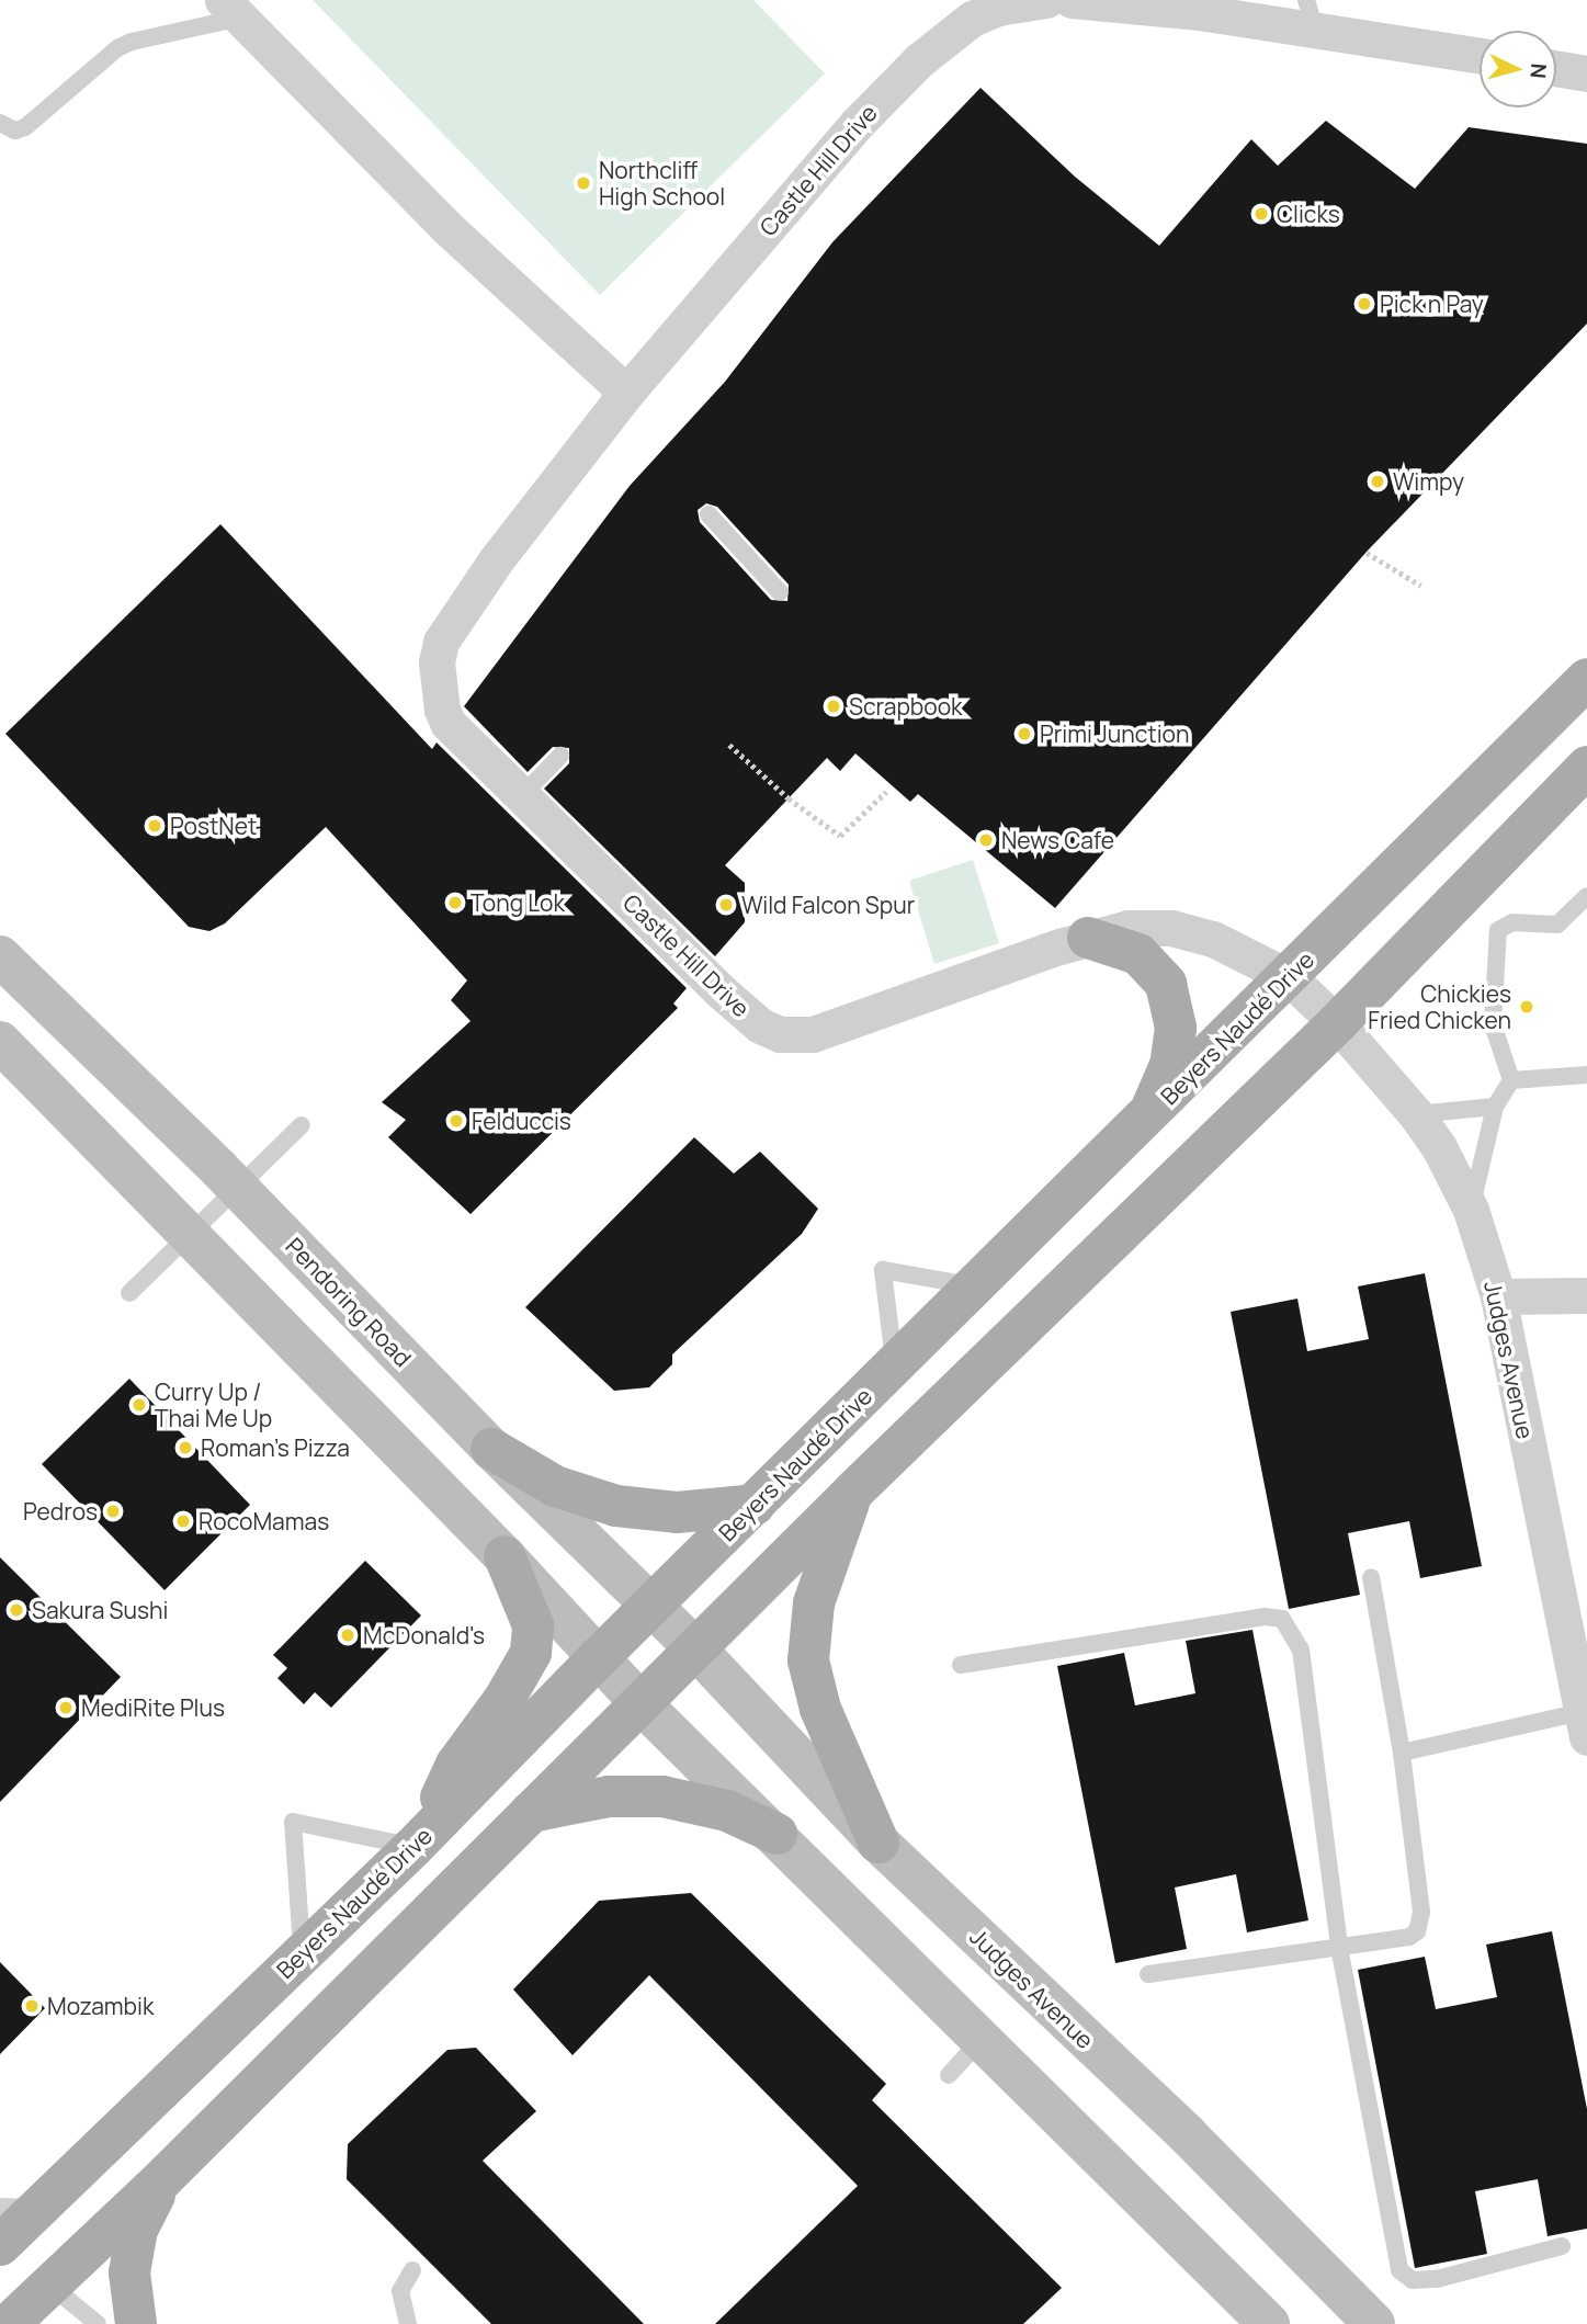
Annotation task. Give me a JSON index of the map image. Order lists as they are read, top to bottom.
{
  "streets": {
    "main road": ["Beyers Naudé Drive", "Pendoring Road", "Judges Avenue"],
    "street": ["Castle Hill Drive"]
  },
  "crossings": [
    ["Castle Hill Drive", "Beyers Naudé Drive"],
    ["Castle Hill Drive", "Judges Avenue"],
    ["Beyers Naudé Drive", "Pendoring Road"],
    ["Pendoring Road", "Judges Avenue"]
  ],
  "places": [
    "Northcliff High School",
    "Clicks",
    "Pick n Pay",
    "Wimpy",
    "Scrapbook",
    "Primi Junction",
    "PostNet",
    "News Cafe",
    "Tong Lok",
    "Wild Falcon Spur",
    "Chickies Fried Chicken",
    "Felduccis",
    "Curry Up / Thai Me Up",
    "Roman's Pizza",
    "Pedros",
    "RocoMamas",
    "Sakura Sushi",
    "McDonald's",
    "MediRite Plus",
    "Mozambik"
  ],
  "north": "right"
}
